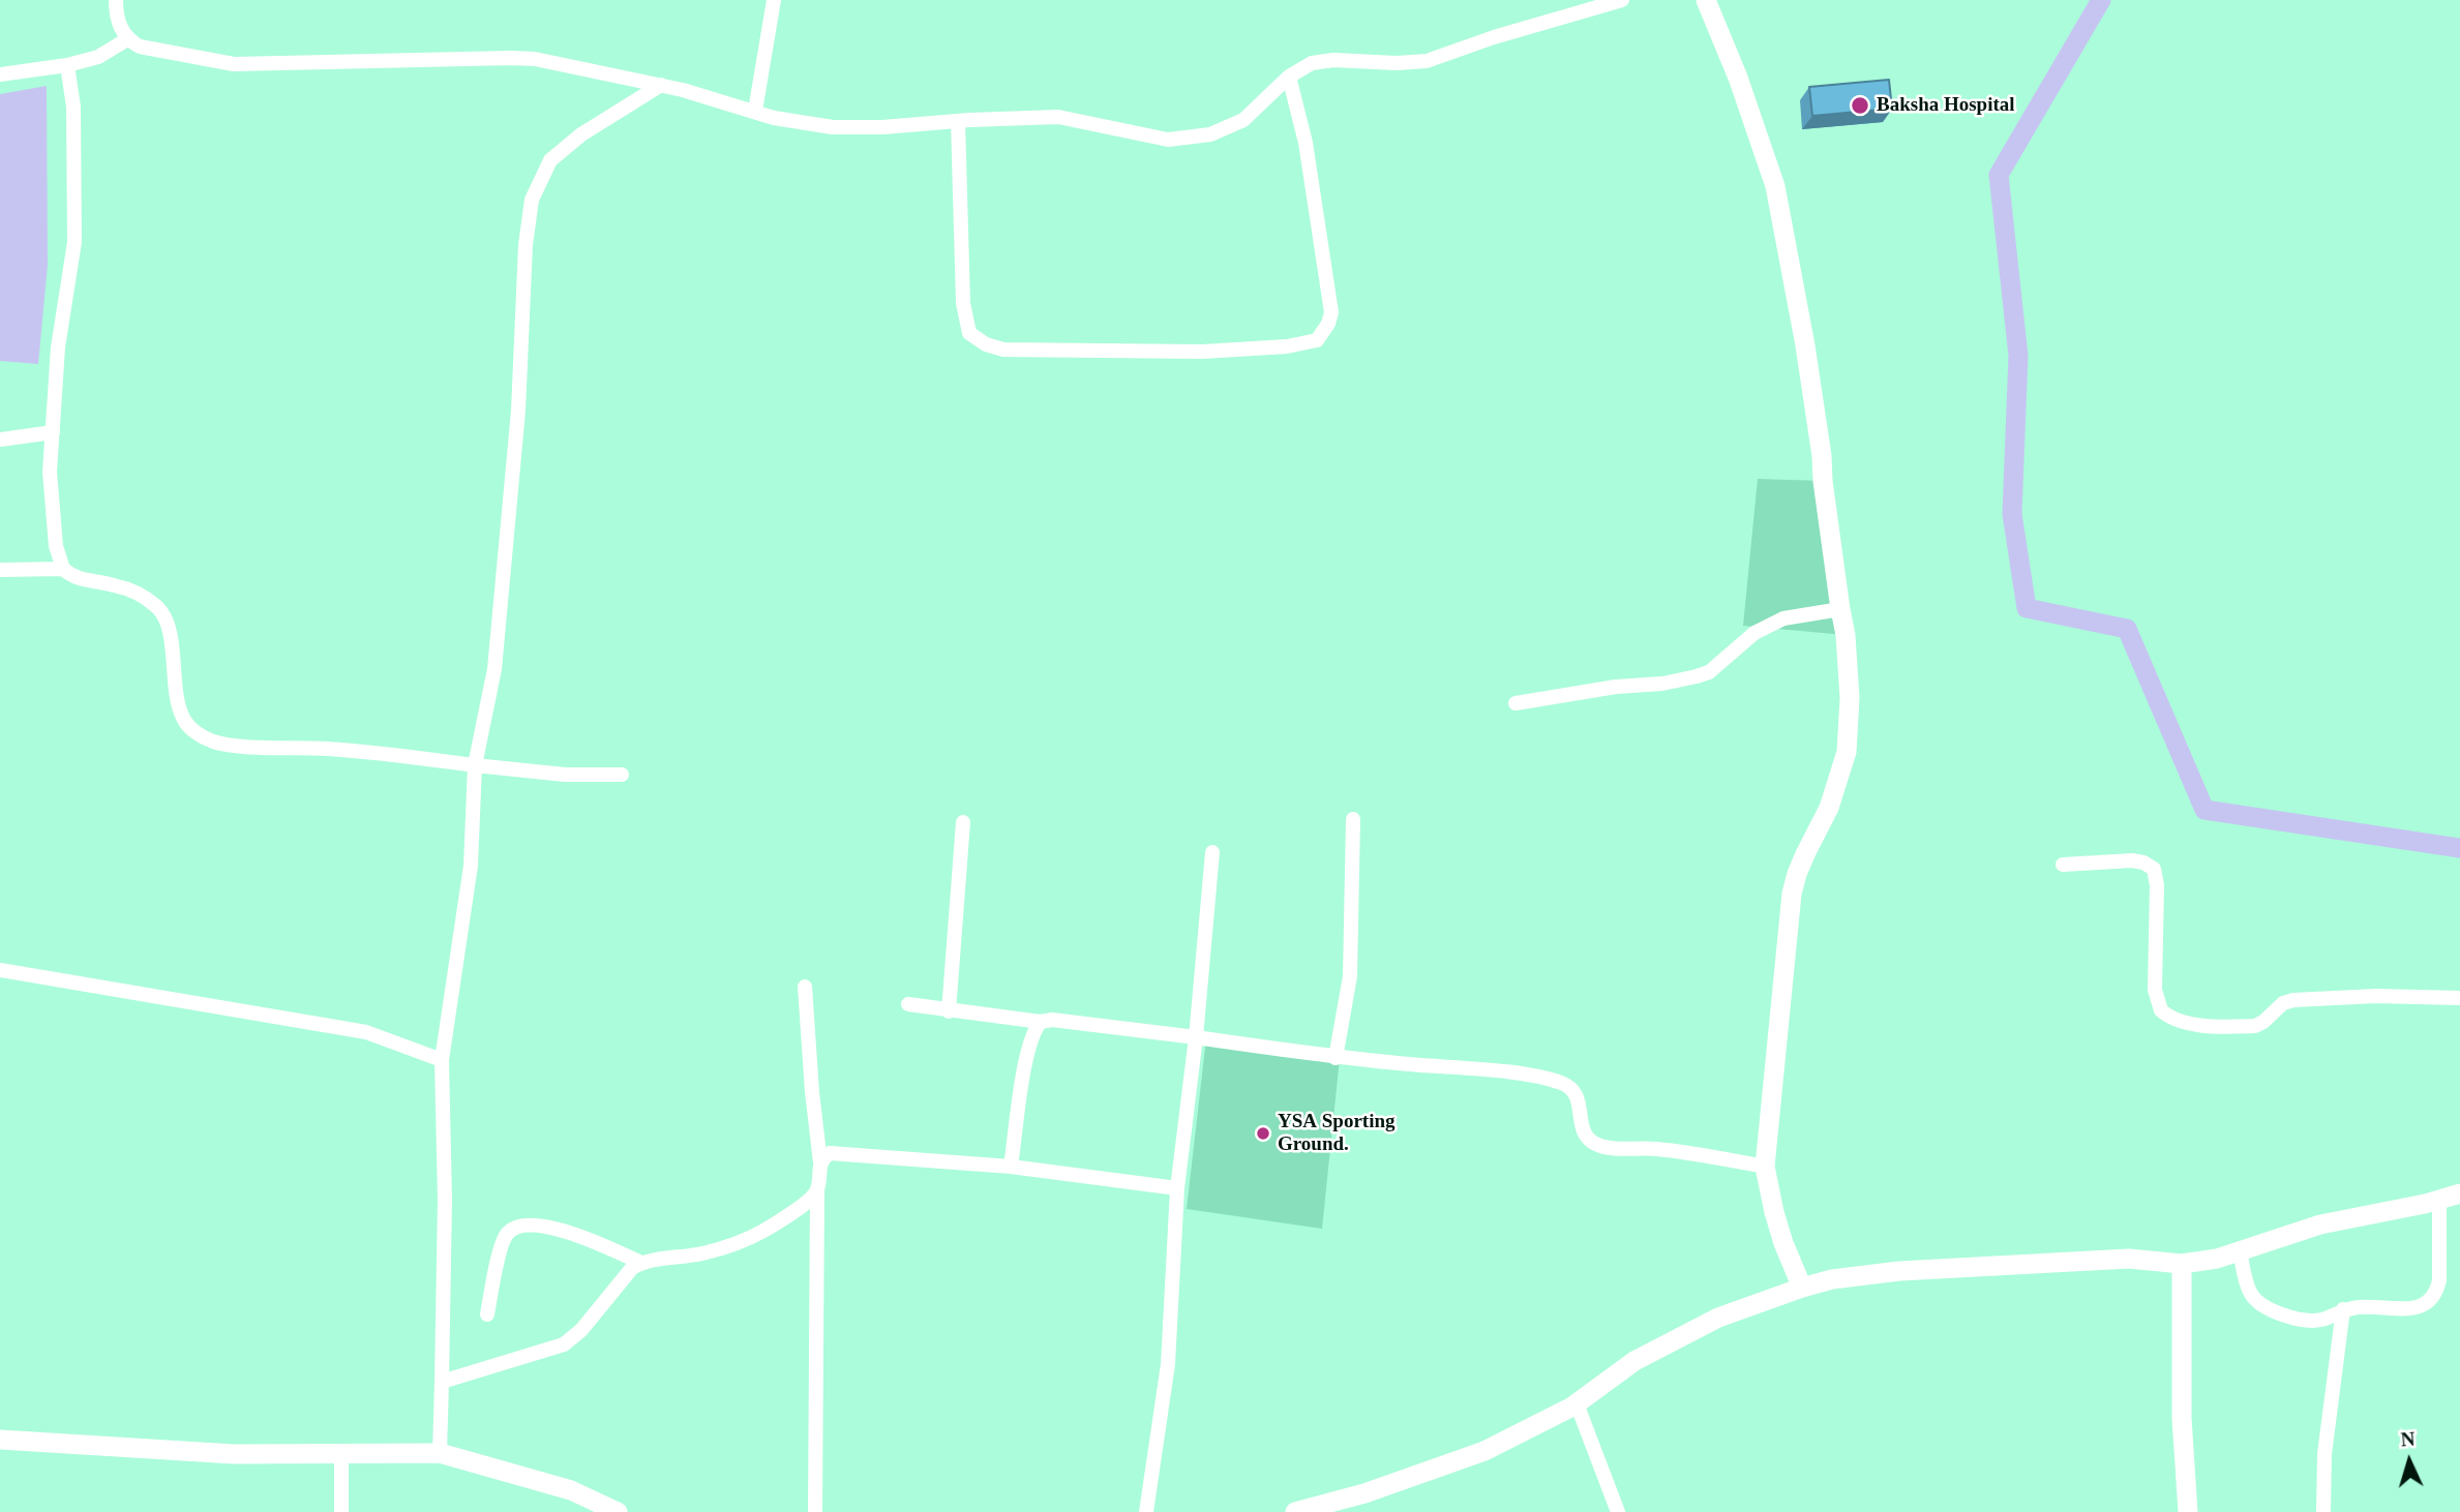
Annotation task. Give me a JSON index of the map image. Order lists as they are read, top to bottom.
{
  "places": ["Baksha Hospital", "YSA Sporting Ground."],
  "north": "top"
}
